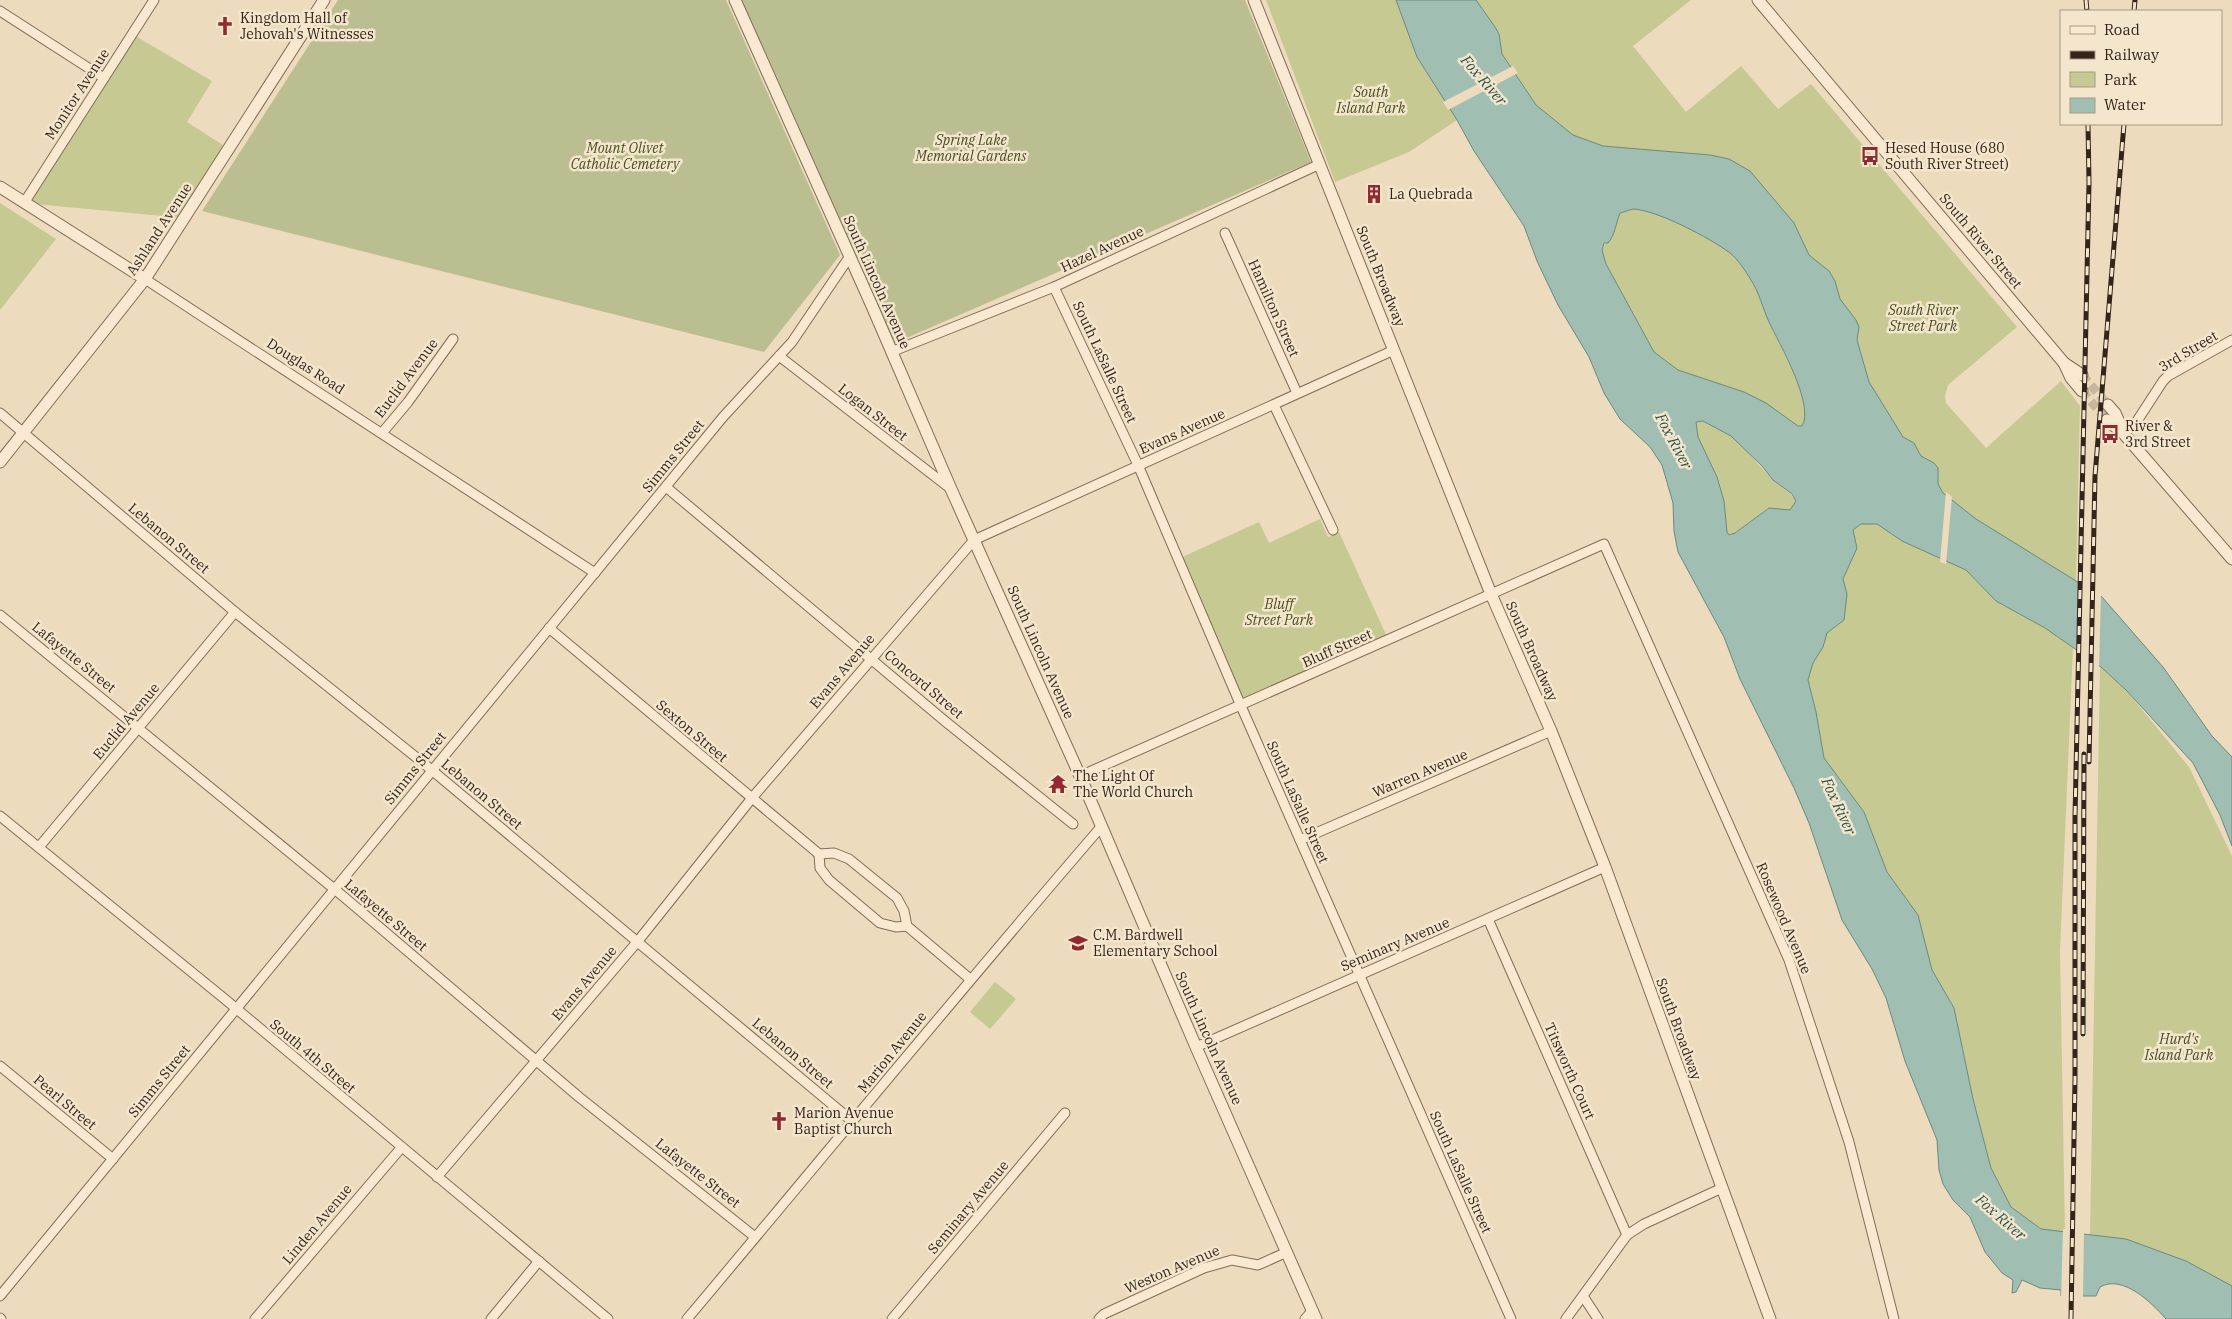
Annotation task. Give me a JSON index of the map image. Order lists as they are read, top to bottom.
{
  "streets": {
    "street": [
      "Monitor Avenue",
      "Ashland Avenue",
      "South River Street",
      "Hazel Avenue",
      "South Broadway",
      "South Lincoln Avenue",
      "Hamilton Street",
      "3rd Street",
      "South LaSalle Street",
      "Douglas Road",
      "Euclid Avenue",
      "Logan Street",
      "Evans Avenue",
      "Simms Street",
      "Lebanon Street",
      "Bluff Street",
      "Lafayette Street",
      "Concord Street",
      "Sexton Street",
      "Warren Avenue",
      "Rosewood Avenue",
      "Seminary Avenue",
      "Marion Avenue",
      "South 4th Street",
      "Titsworth Court",
      "Pearl Street",
      "Linden Avenue",
      "Weston Avenue"
    ]
  },
  "crossings": [
    ["Monitor Avenue", "Douglas Road"],
    ["Ashland Avenue", "Douglas Road"],
    ["Ashland Avenue", "Lebanon Street"],
    ["Hazel Avenue", "South Broadway"],
    ["Hazel Avenue", "South Lincoln Avenue"],
    ["Hazel Avenue", "South LaSalle Street"],
    ["South Broadway", "Evans Avenue"],
    ["South Broadway", "Bluff Street"],
    ["South Broadway", "Warren Avenue"],
    ["South Broadway", "Seminary Avenue"],
    ["South Lincoln Avenue", "Logan Street"],
    ["South Lincoln Avenue", "Evans Avenue"],
    ["South Lincoln Avenue", "Simms Street"],
    ["South Lincoln Avenue", "Bluff Street"],
    ["South Lincoln Avenue", "Seminary Avenue"],
    ["South Lincoln Avenue", "Marion Avenue"],
    ["South Lincoln Avenue", "Weston Avenue"],
    ["Hamilton Street", "Evans Avenue"],
    ["South LaSalle Street", "Evans Avenue"],
    ["South LaSalle Street", "Bluff Street"],
    ["South LaSalle Street", "Warren Avenue"],
    ["South LaSalle Street", "Seminary Avenue"],
    ["Douglas Road", "Euclid Avenue"],
    ["Douglas Road", "Simms Street"],
    ["Euclid Avenue", "Lebanon Street"],
    ["Euclid Avenue", "Lafayette Street"],
    ["Euclid Avenue", "South 4th Street"],
    ["Logan Street", "Simms Street"],
    ["Evans Avenue", "Lebanon Street"],
    ["Evans Avenue", "Lafayette Street"],
    ["Evans Avenue", "Concord Street"],
    ["Evans Avenue", "Sexton Street"],
    ["Evans Avenue", "South 4th Street"],
    ["Simms Street", "Lebanon Street"],
    ["Simms Street", "Lafayette Street"],
    ["Simms Street", "Concord Street"],
    ["Simms Street", "Sexton Street"],
    ["Simms Street", "South 4th Street"],
    ["Simms Street", "Pearl Street"],
    ["Lebanon Street", "Marion Avenue"],
    ["Bluff Street", "Rosewood Avenue"],
    ["Lafayette Street", "Marion Avenue"],
    ["Seminary Avenue", "Titsworth Court"],
    ["South 4th Street", "Linden Avenue"]
  ],
  "water": ["Fox River"],
  "parks": [
    "South Island Park",
    "Spring Lake Memorial Gardens",
    "Mount Olivet Catholic Cemetery",
    "South River Street Park",
    "Bluff Street Park",
    "Hurd's Island Park"
  ],
  "places": {
    "church": ["Kingdom Hall of Jehovah's Witnesses", "Marion Avenue Baptist Church"],
    "bus stop": ["Hesed House (680 South River Street)", "River & 3rd Street"],
    "building": ["La Quebrada"],
    "temple": ["The Light Of The World Church"],
    "school or university": ["C.M. Bardwell Elementary School"]
  },
  "legend": [
    "Road",
    "Railway",
    "Park",
    "Water"
  ]
}
